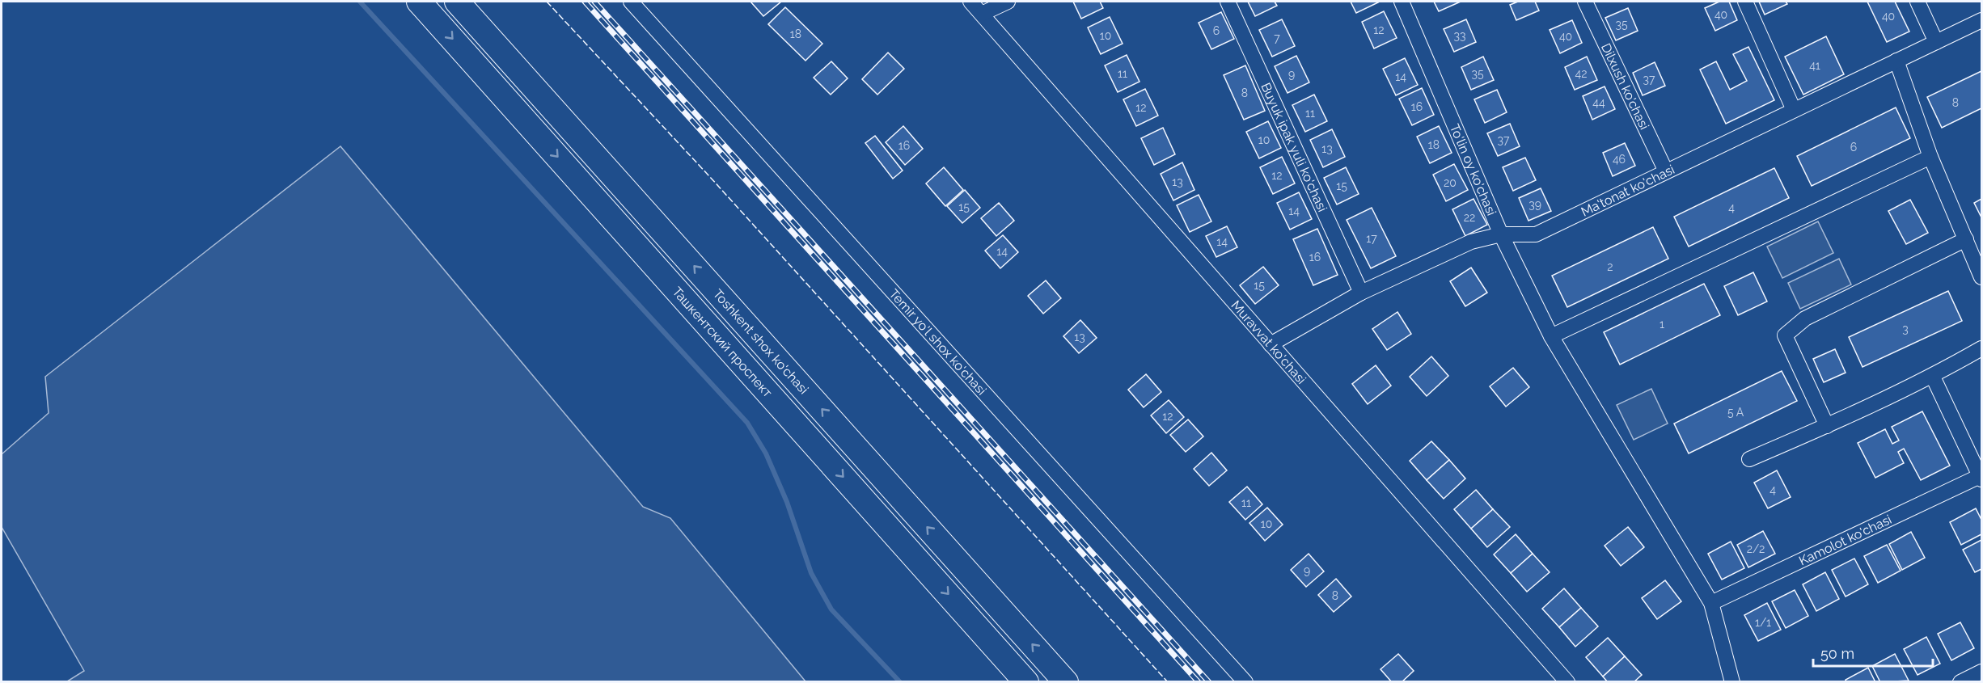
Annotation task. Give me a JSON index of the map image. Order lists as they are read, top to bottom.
{
  "streets": {
    "highway": ["Ташкентский проспект", "Toshkent shox ko'chasi"],
    "street": [
      "Dilxush ko'chasi",
      "Buyuk ipak yuli ko'chasi",
      "To'lin oy ko'chasi",
      "Ma'tonat ko'chasi",
      "Temir yo'l shox ko'chasi",
      "Muravvat ko'chasi",
      "Kamolot ko'chasi"
    ]
  },
  "crossings": [
    ["Dilxush ko'chasi", "Ma'tonat ko'chasi"],
    ["Buyuk ipak yuli ko'chasi", "Ma'tonat ko'chasi"],
    ["To'lin oy ko'chasi", "Ma'tonat ko'chasi"],
    ["To'lin oy ko'chasi", "Kamolot ko'chasi"],
    ["Ma'tonat ko'chasi", "Muravvat ko'chasi"]
  ],
  "one_way": ["Ташкентский проспект", "Toshkent shox ko'chasi"],
  "house_numbers": [
    "40",
    "40",
    "35",
    "12",
    "6",
    "18",
    "10",
    "33",
    "40",
    "7",
    "41",
    "11",
    "35",
    "42",
    "9",
    "14",
    "37",
    "8",
    "44",
    "8",
    "16",
    "12",
    "11",
    "10",
    "37",
    "18",
    "16",
    "6",
    "13",
    "46",
    "12",
    "13",
    "20",
    "15",
    "39",
    "15",
    "4",
    "14",
    "22",
    "17",
    "14",
    "14",
    "16",
    "2",
    "15",
    "1",
    "3",
    "13",
    "5 А",
    "12",
    "4",
    "11",
    "10",
    "2/2",
    "9",
    "8",
    "1/1"
  ],
  "scale_bar": "50 m"
}
